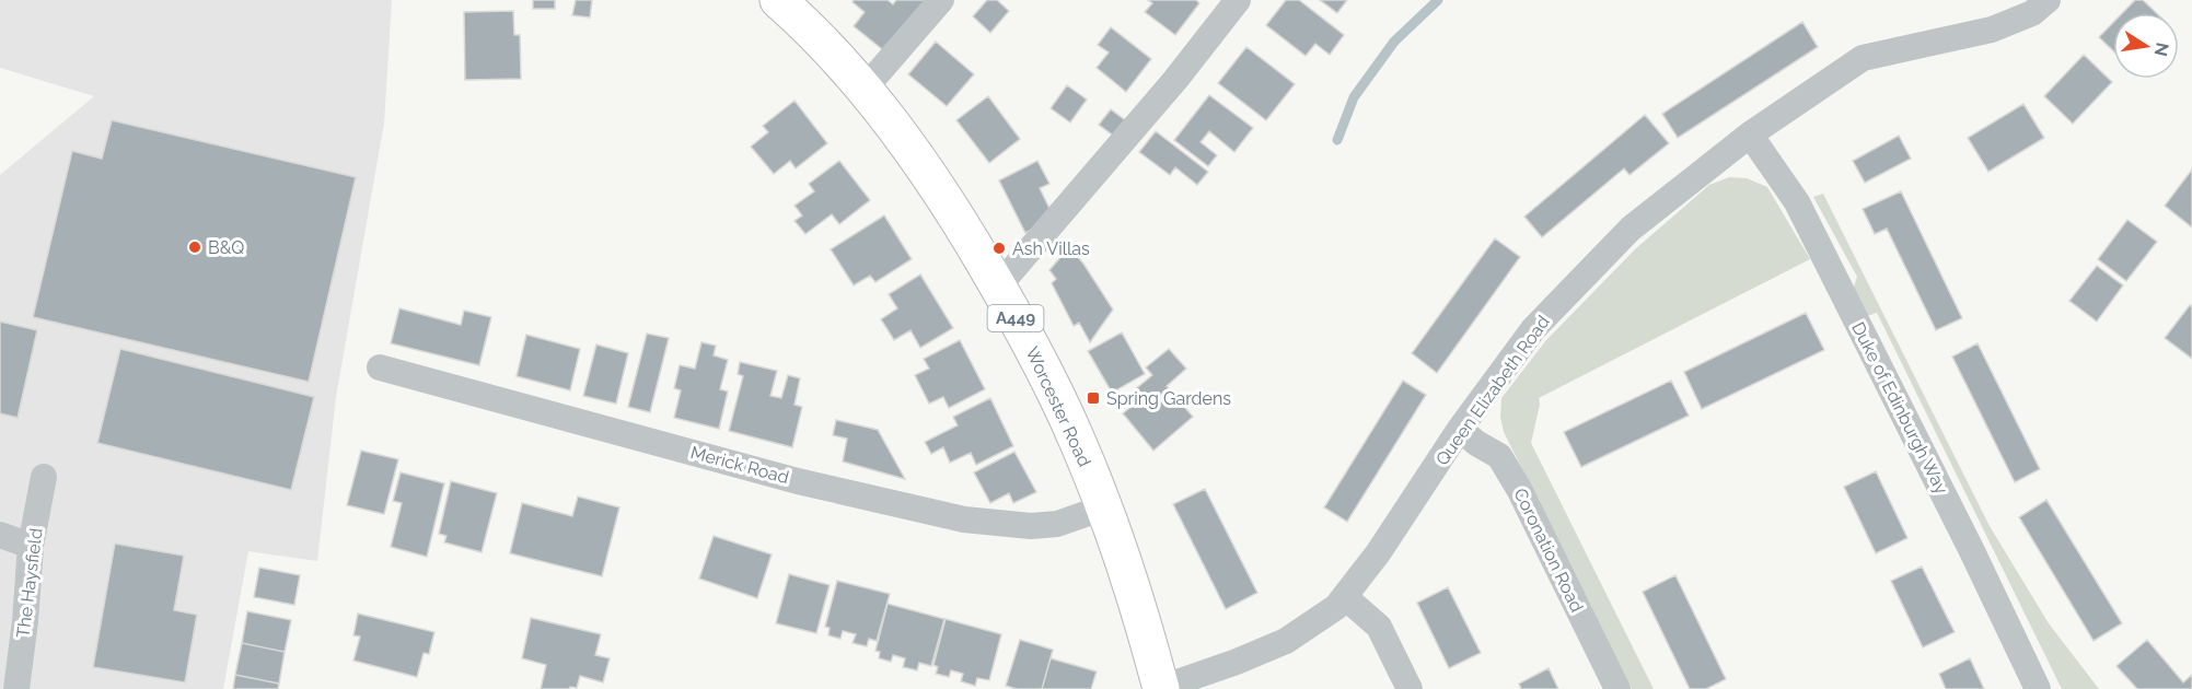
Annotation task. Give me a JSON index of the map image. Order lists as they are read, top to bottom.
{
  "streets": {
    "highway": ["A449", "Worcester Road"],
    "street": [
      "Queen Elizabeth Road",
      "Duke of Edinburgh Way",
      "Merick Road",
      "Coronation Road",
      "The Haysfield"
    ]
  },
  "crossings": [
    ["Queen Elizabeth Road", "Worcester Road"],
    ["Queen Elizabeth Road", "Duke of Edinburgh Way"],
    ["Queen Elizabeth Road", "Coronation Road"],
    ["Worcester Road", "Merick Road"]
  ],
  "places": {
    "other": ["B&Q", "Ash Villas"],
    "transit": ["Spring Gardens"]
  },
  "north": "right"
}
